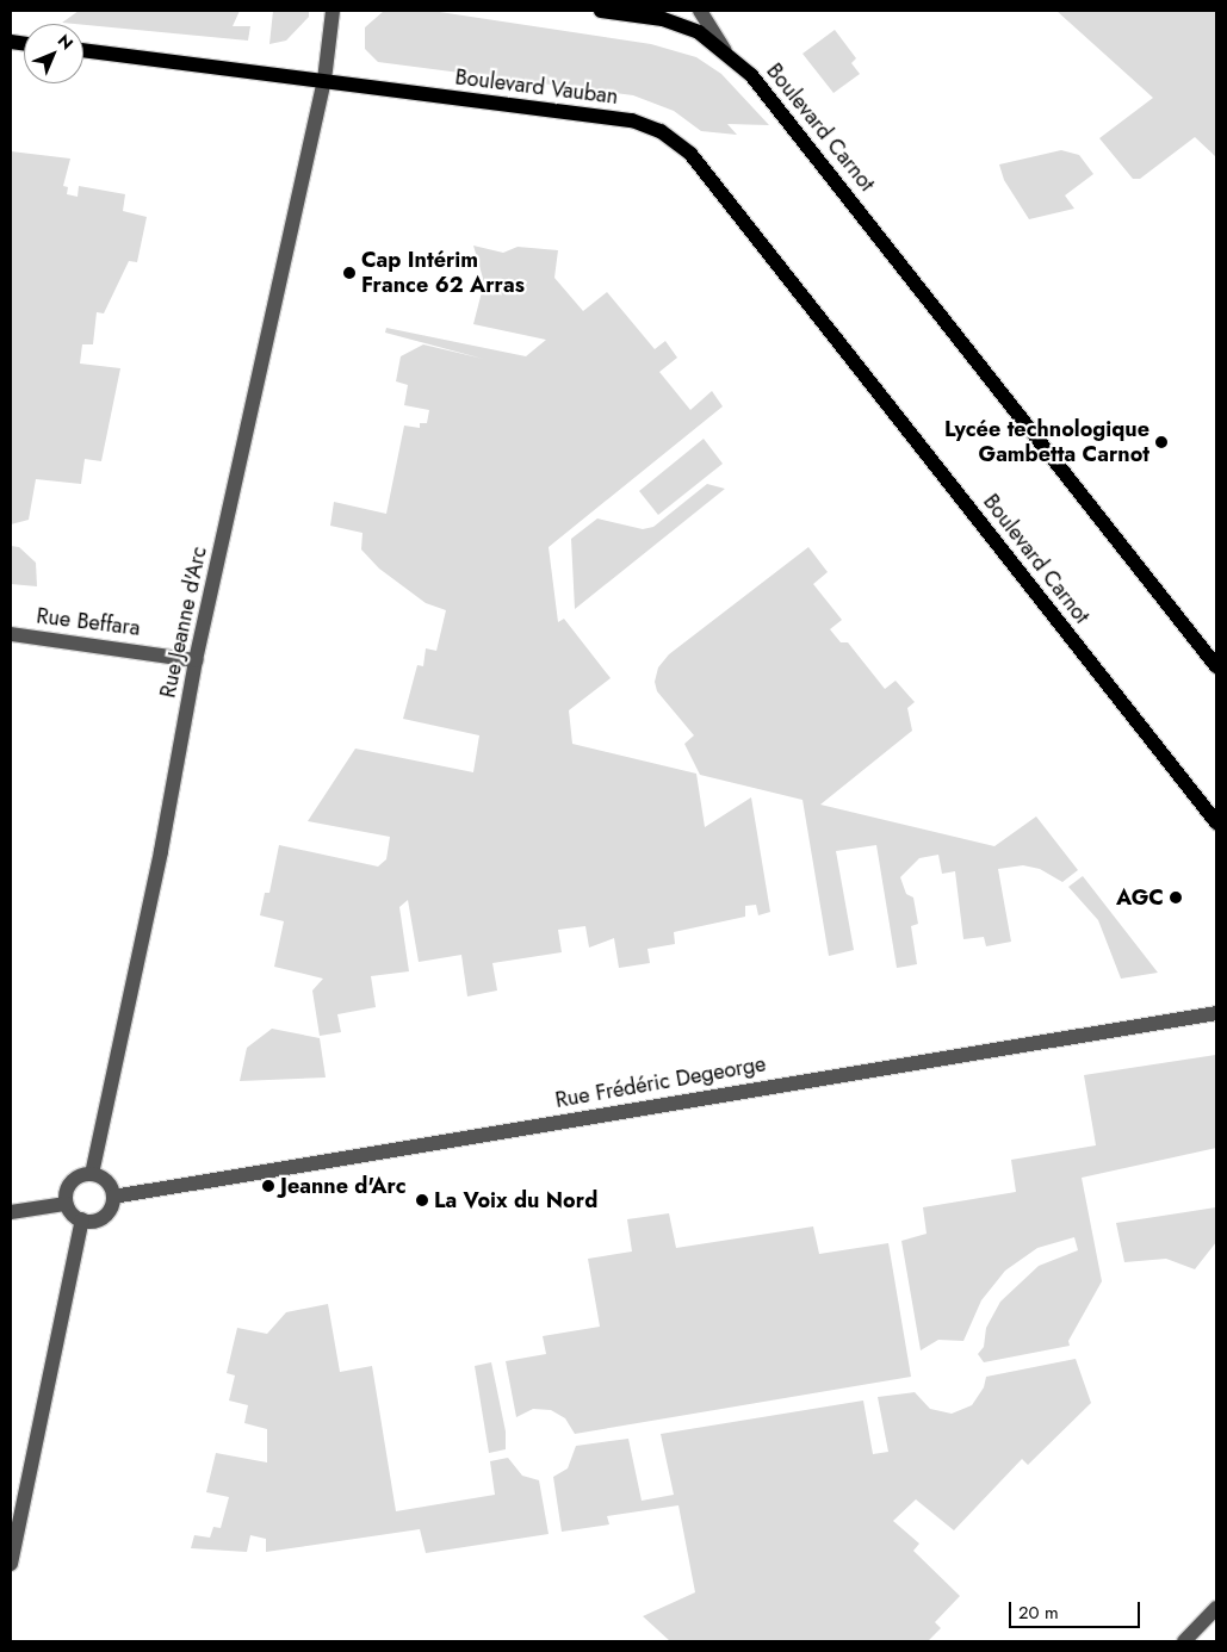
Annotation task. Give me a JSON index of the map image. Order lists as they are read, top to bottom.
{
  "streets": {
    "main road": ["Boulevard Vauban", "Boulevard Carnot"],
    "street": ["Rue Beffara", "Rue Jeanne d'Arc", "Rue Frédéric Degeorge"]
  },
  "crossings": [
    ["Boulevard Vauban", "Boulevard Carnot"],
    ["Boulevard Vauban", "Rue Jeanne d'Arc"],
    ["Rue Beffara", "Rue Jeanne d'Arc"],
    ["Rue Jeanne d'Arc", "Rue Frédéric Degeorge"]
  ],
  "places": [
    "Cap Intérim France 62 Arras",
    "Lycée technologique Gambetta Carnot",
    "AGC",
    "Jeanne d'Arc",
    "La Voix du Nord"
  ],
  "scale_bar": "20 m",
  "north": "top right"
}
